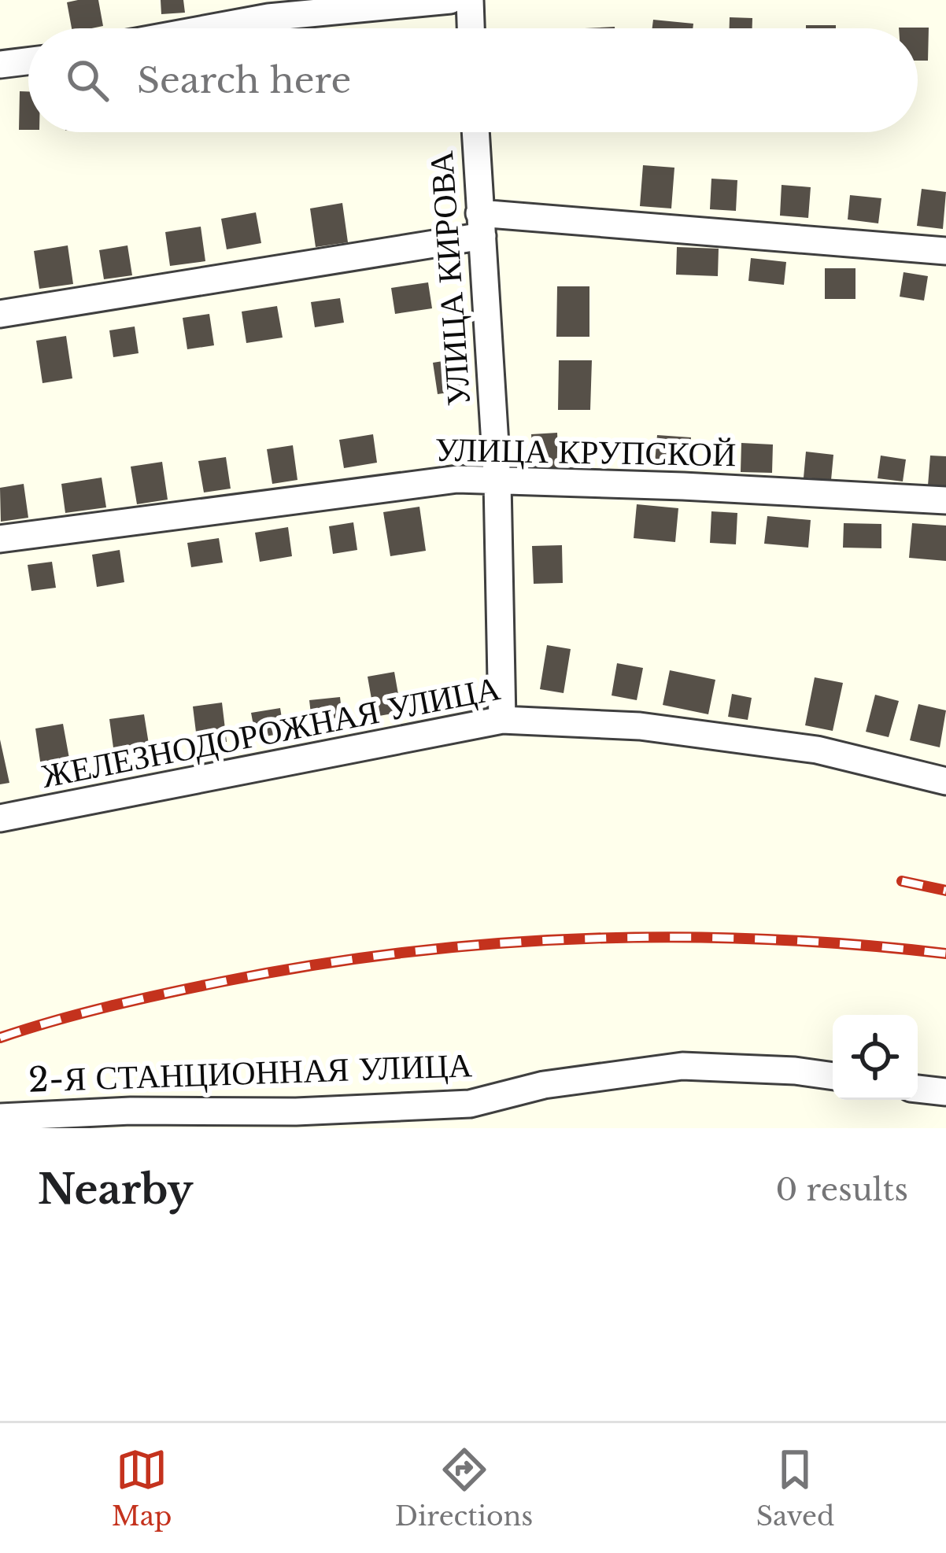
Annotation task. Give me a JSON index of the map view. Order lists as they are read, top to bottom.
{
  "streets": {
    "street": [
      "УЛИЦА КИРОВА",
      "УЛИЦА КРУПСКОЙ",
      "ЖЕЛЕЗНОДОРОЖНАЯ УЛИЦА",
      "2-Я СТАНЦИОННАЯ УЛИЦА"
    ]
  },
  "crossings": [
    ["УЛИЦА КИРОВА", "УЛИЦА КРУПСКОЙ"],
    ["УЛИЦА КИРОВА", "ЖЕЛЕЗНОДОРОЖНАЯ УЛИЦА"]
  ],
  "page": {
    "search": "Search here",
    "heading": ["Nearby", "0 results"],
    "nav": ["Map", "Directions", "Saved"]
  }
}
